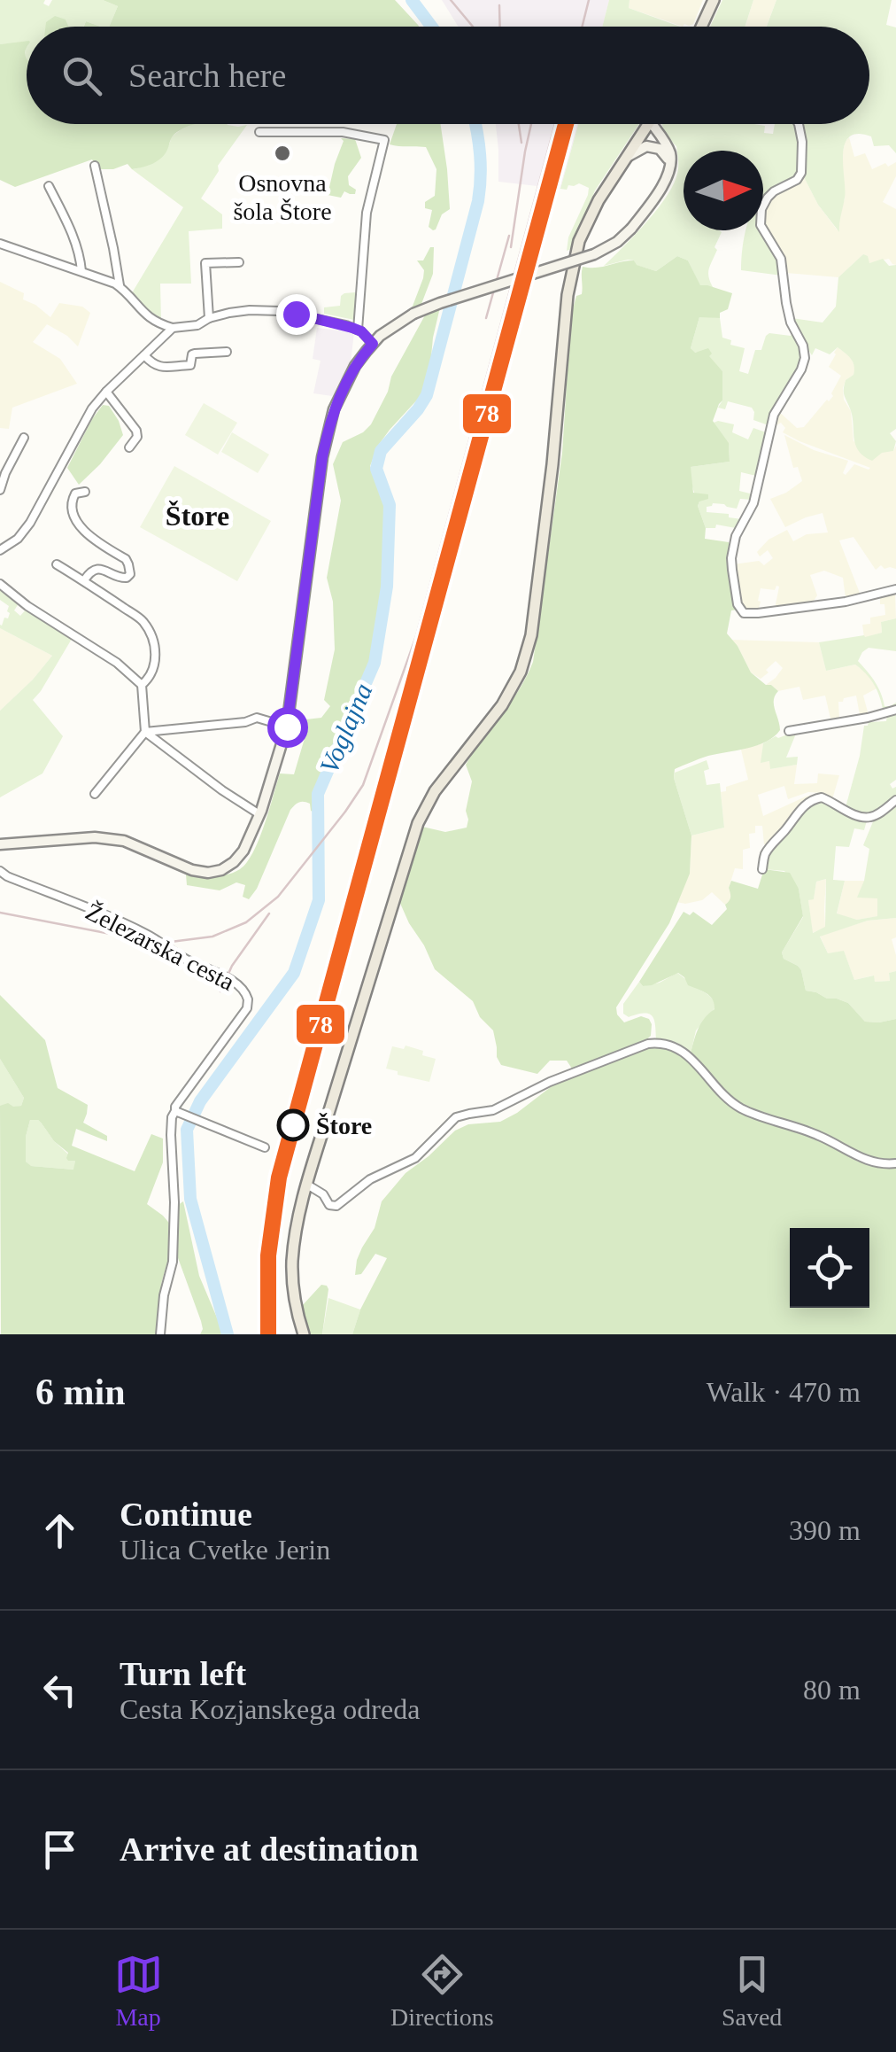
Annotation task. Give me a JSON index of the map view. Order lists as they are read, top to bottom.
{
  "streets": {
    "street": ["Železarska cesta"]
  },
  "districts": ["Štore"],
  "water": ["Voglajna"],
  "places": ["Osnovna šola Štore", "Štore"],
  "lines": ["transit line 78"],
  "north": "right",
  "page": {
    "search": "Search here",
    "heading": ["6 min", "Walk · 470 m"],
    "list": [
      ["Continue", "Ulica Cvetke Jerin", "390 m"],
      ["Turn left", "Cesta Kozjanskega odreda", "80 m"],
      "Arrive at destination"
    ],
    "nav": ["Map", "Directions", "Saved"]
  }
}
